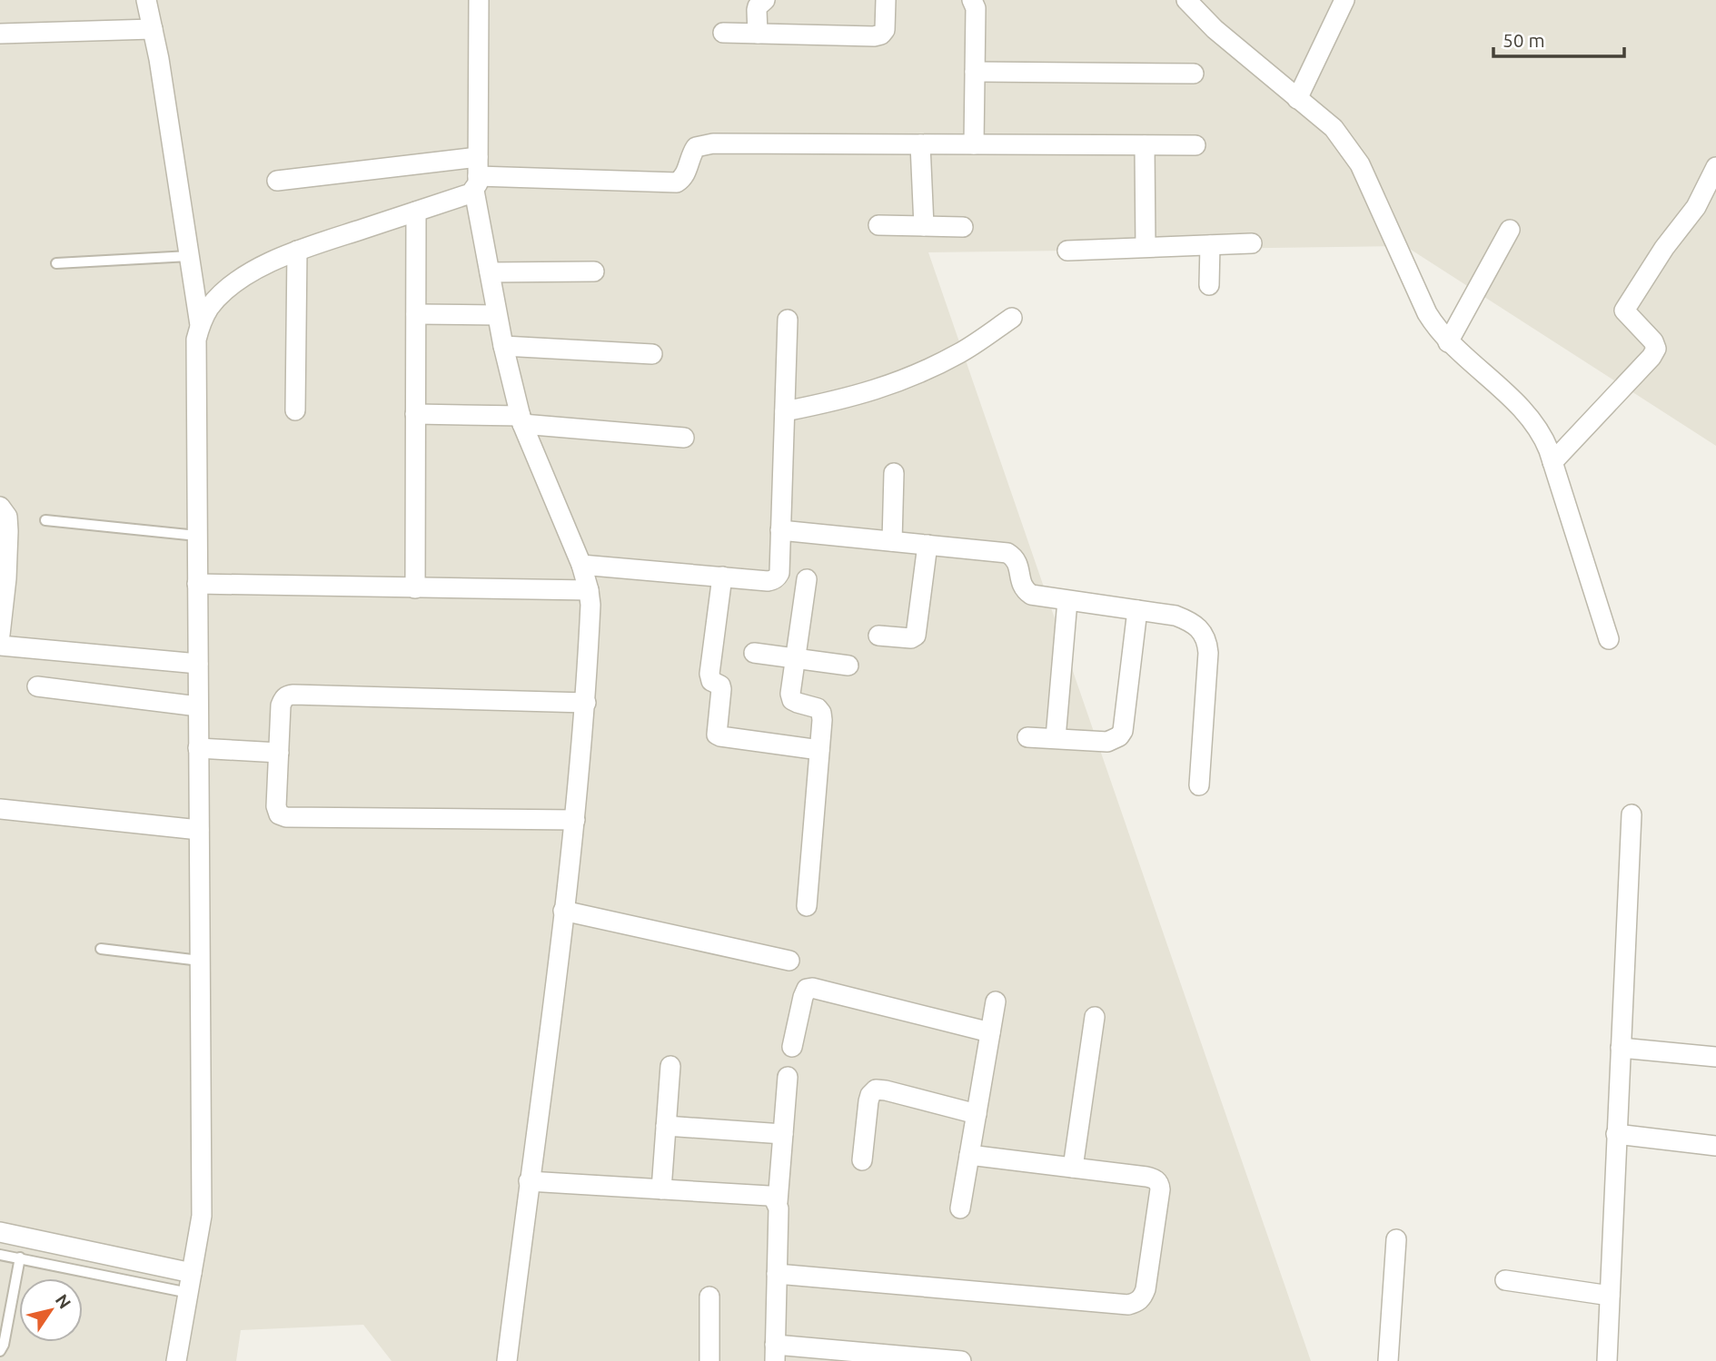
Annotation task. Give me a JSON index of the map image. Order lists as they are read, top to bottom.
{
  "scale_bar": "50 m",
  "north": "top right"
}
